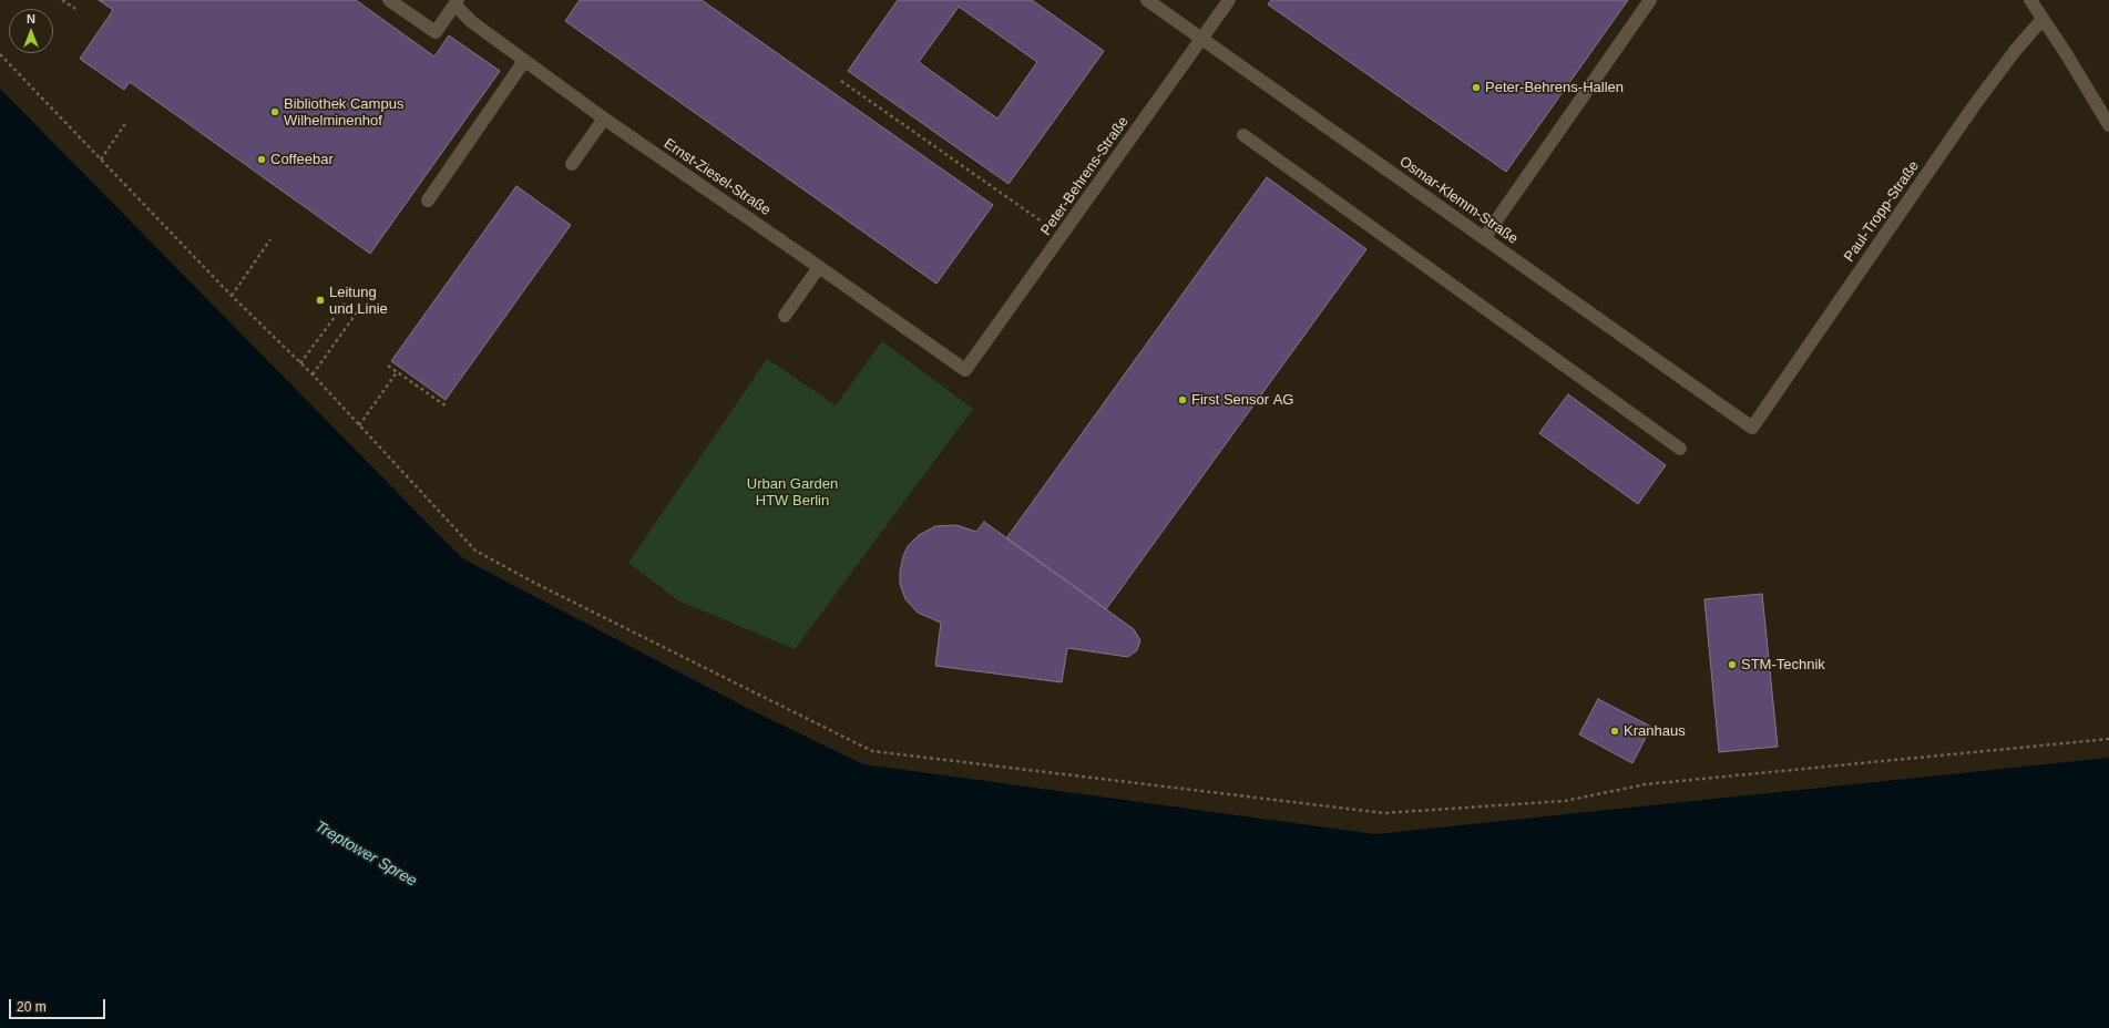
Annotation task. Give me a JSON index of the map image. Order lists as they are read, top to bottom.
{
  "streets": {
    "street": [
      "Peter-Behrens-Straße",
      "Ernst-Ziesel-Straße",
      "Osmar-Klemm-Straße",
      "Paul-Tropp-Straße"
    ]
  },
  "crossings": [
    ["Peter-Behrens-Straße", "Ernst-Ziesel-Straße"],
    ["Peter-Behrens-Straße", "Osmar-Klemm-Straße"],
    ["Osmar-Klemm-Straße", "Paul-Tropp-Straße"]
  ],
  "water": ["Treptower Spree"],
  "parks": ["Urban Garden HTW Berlin"],
  "places": [
    "Peter-Behrens-Hallen",
    "Bibliothek Campus Wilhelminenhof",
    "Coffeebar",
    "Leitung und Linie",
    "First Sensor AG",
    "STM-Technik",
    "Kranhaus"
  ],
  "scale_bar": "20 m",
  "north": "top"
}
